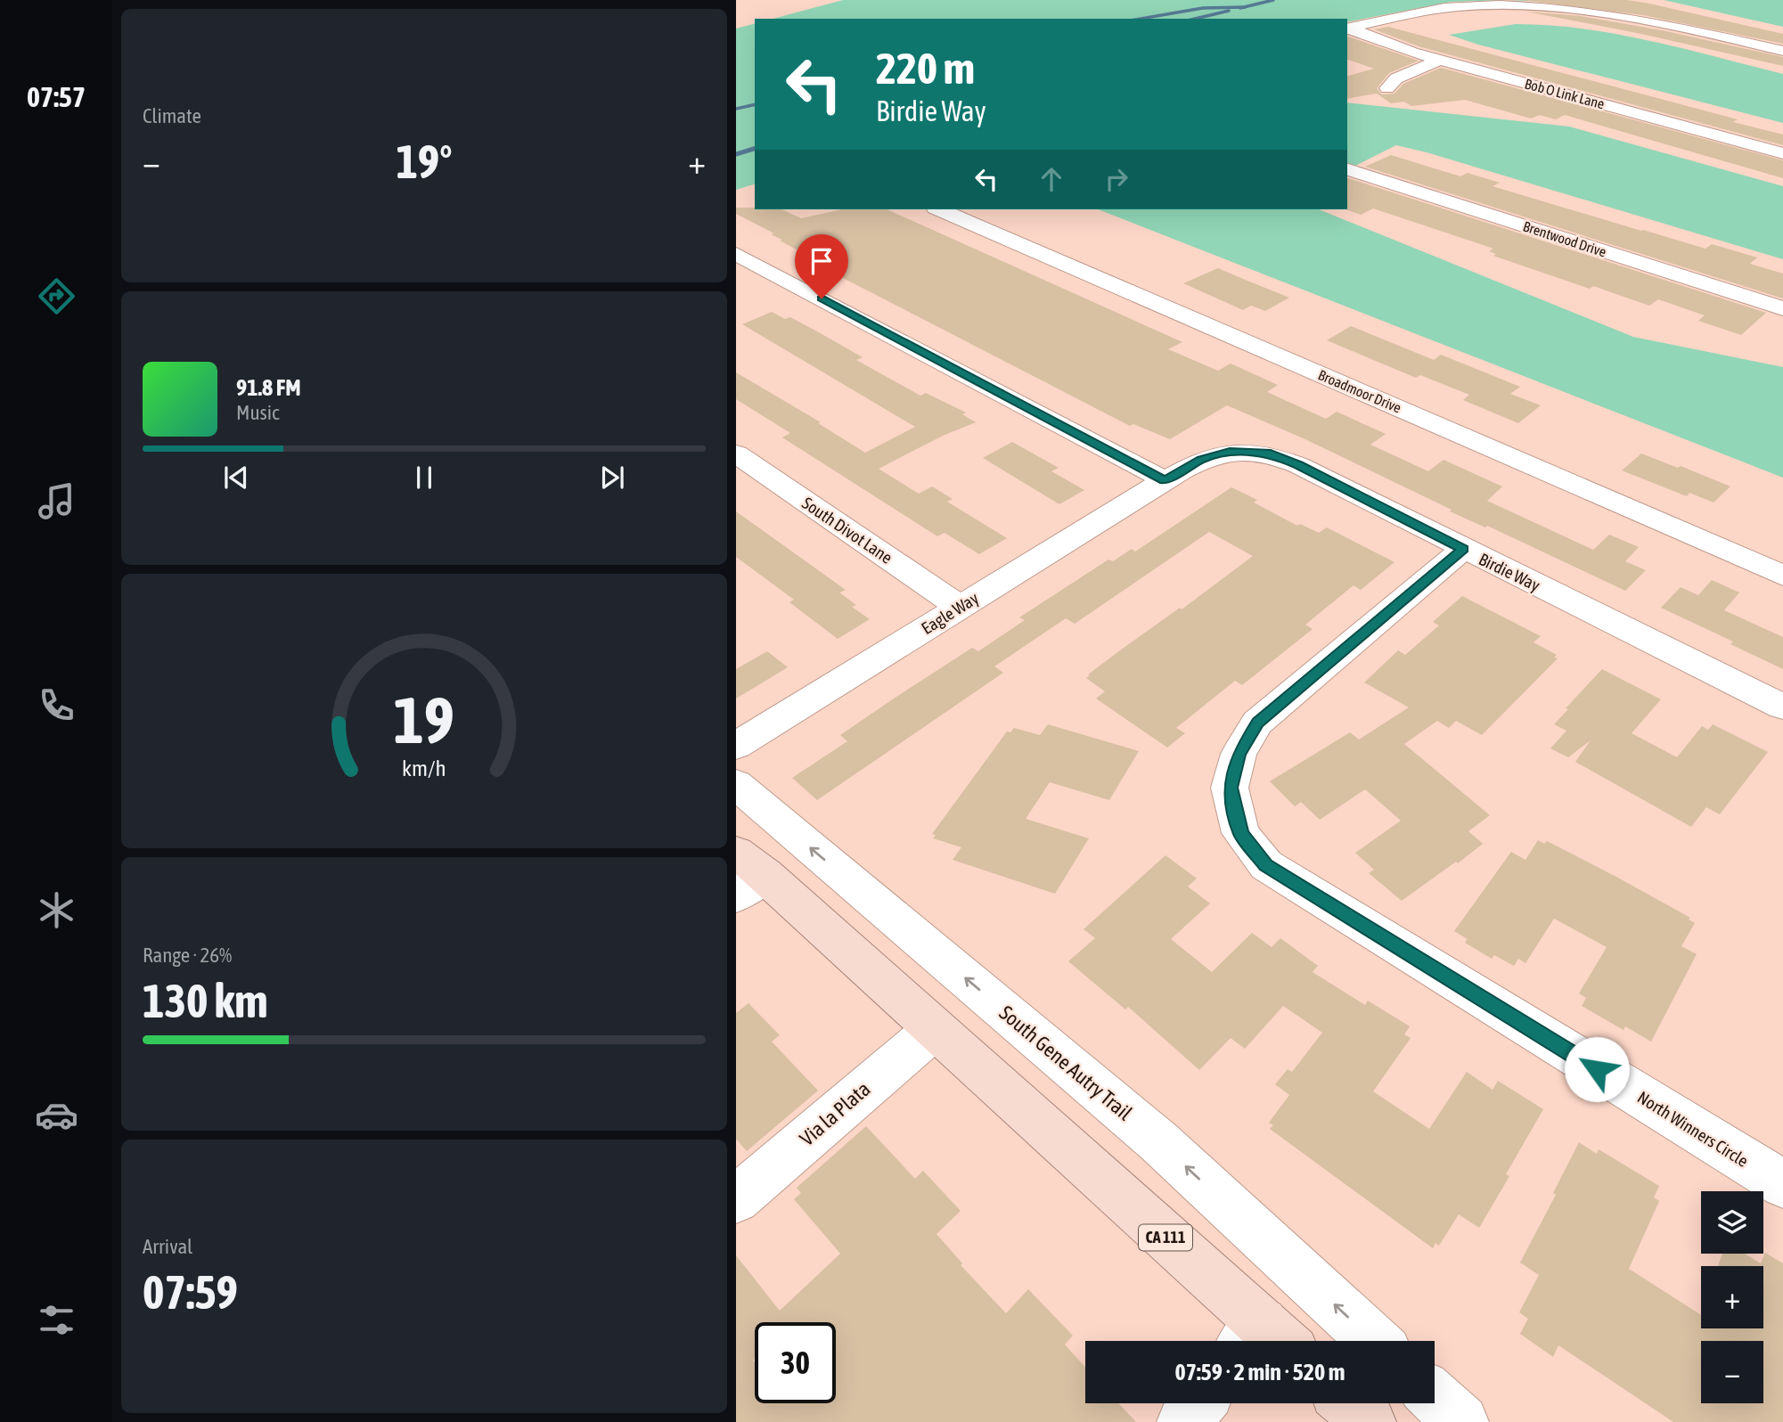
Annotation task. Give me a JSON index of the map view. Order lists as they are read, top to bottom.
{
  "streets": {
    "main road": ["CA 111"],
    "street": [
      "Bob O Link Lane",
      "Brentwood Drive",
      "Broadmoor Drive",
      "South Divot Lane",
      "Birdie Way",
      "Eagle Way",
      "South Gene Autry Trail",
      "Via la Plata",
      "North Winners Circle"
    ]
  },
  "crossings": [
    ["South Divot Lane", "Eagle Way"],
    ["Birdie Way", "Eagle Way"],
    ["Birdie Way", "North Winners Circle"],
    ["Via la Plata", "CA 111"]
  ],
  "one_way": ["South Gene Autry Trail"],
  "page": {
    "tabs": "07:57",
    "tile": [
      "Climate",
      ["Range · 26%", "130 km"],
      ["Arrival", "07:59"]
    ],
    "turn": ["220 m", "Birdie Way"],
    "heat": ["−", "19°", "+"],
    "song": ["91.8 FM", "Music"],
    "map_buttons": ["+", "−"],
    "limit": "30",
    "trip": "07:59 · 2 min · 520 m",
    "gauge": ["19", "km/h"]
  }
}
